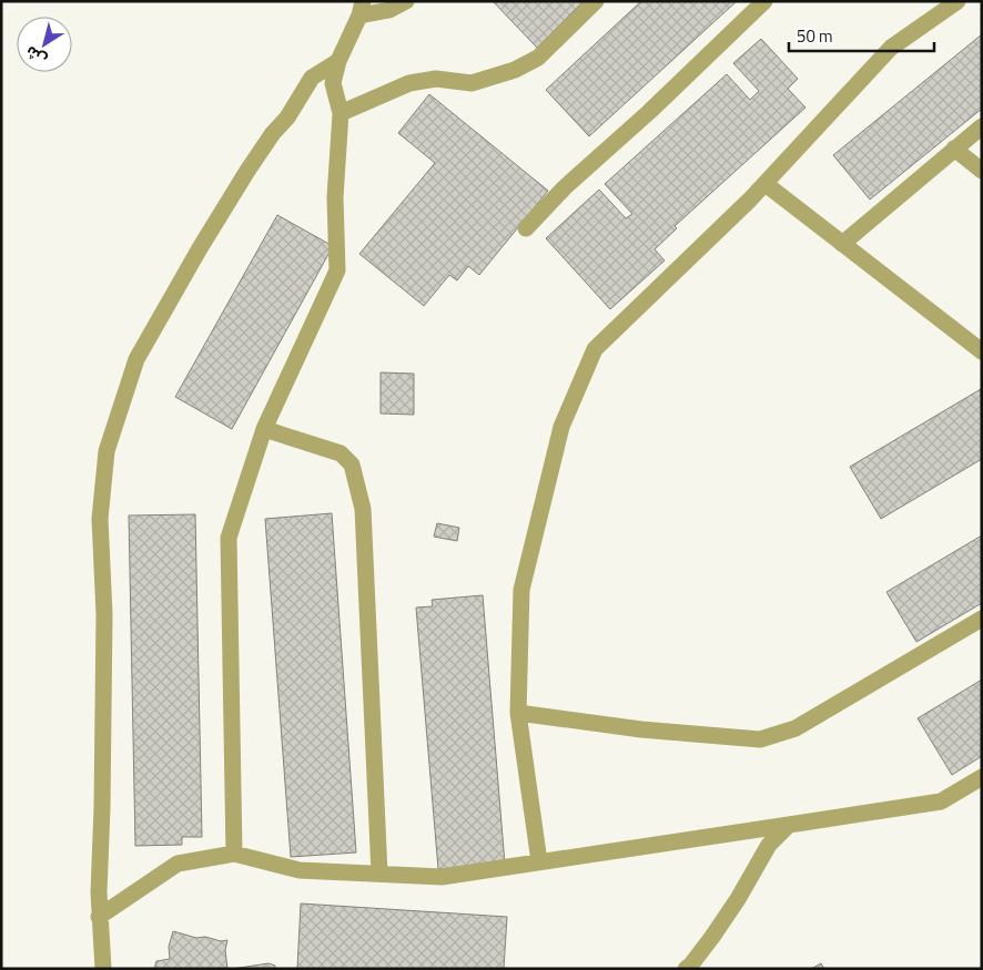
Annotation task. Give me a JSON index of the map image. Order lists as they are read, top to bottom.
{
  "scale_bar": "50 m",
  "north": "bottom left"
}
